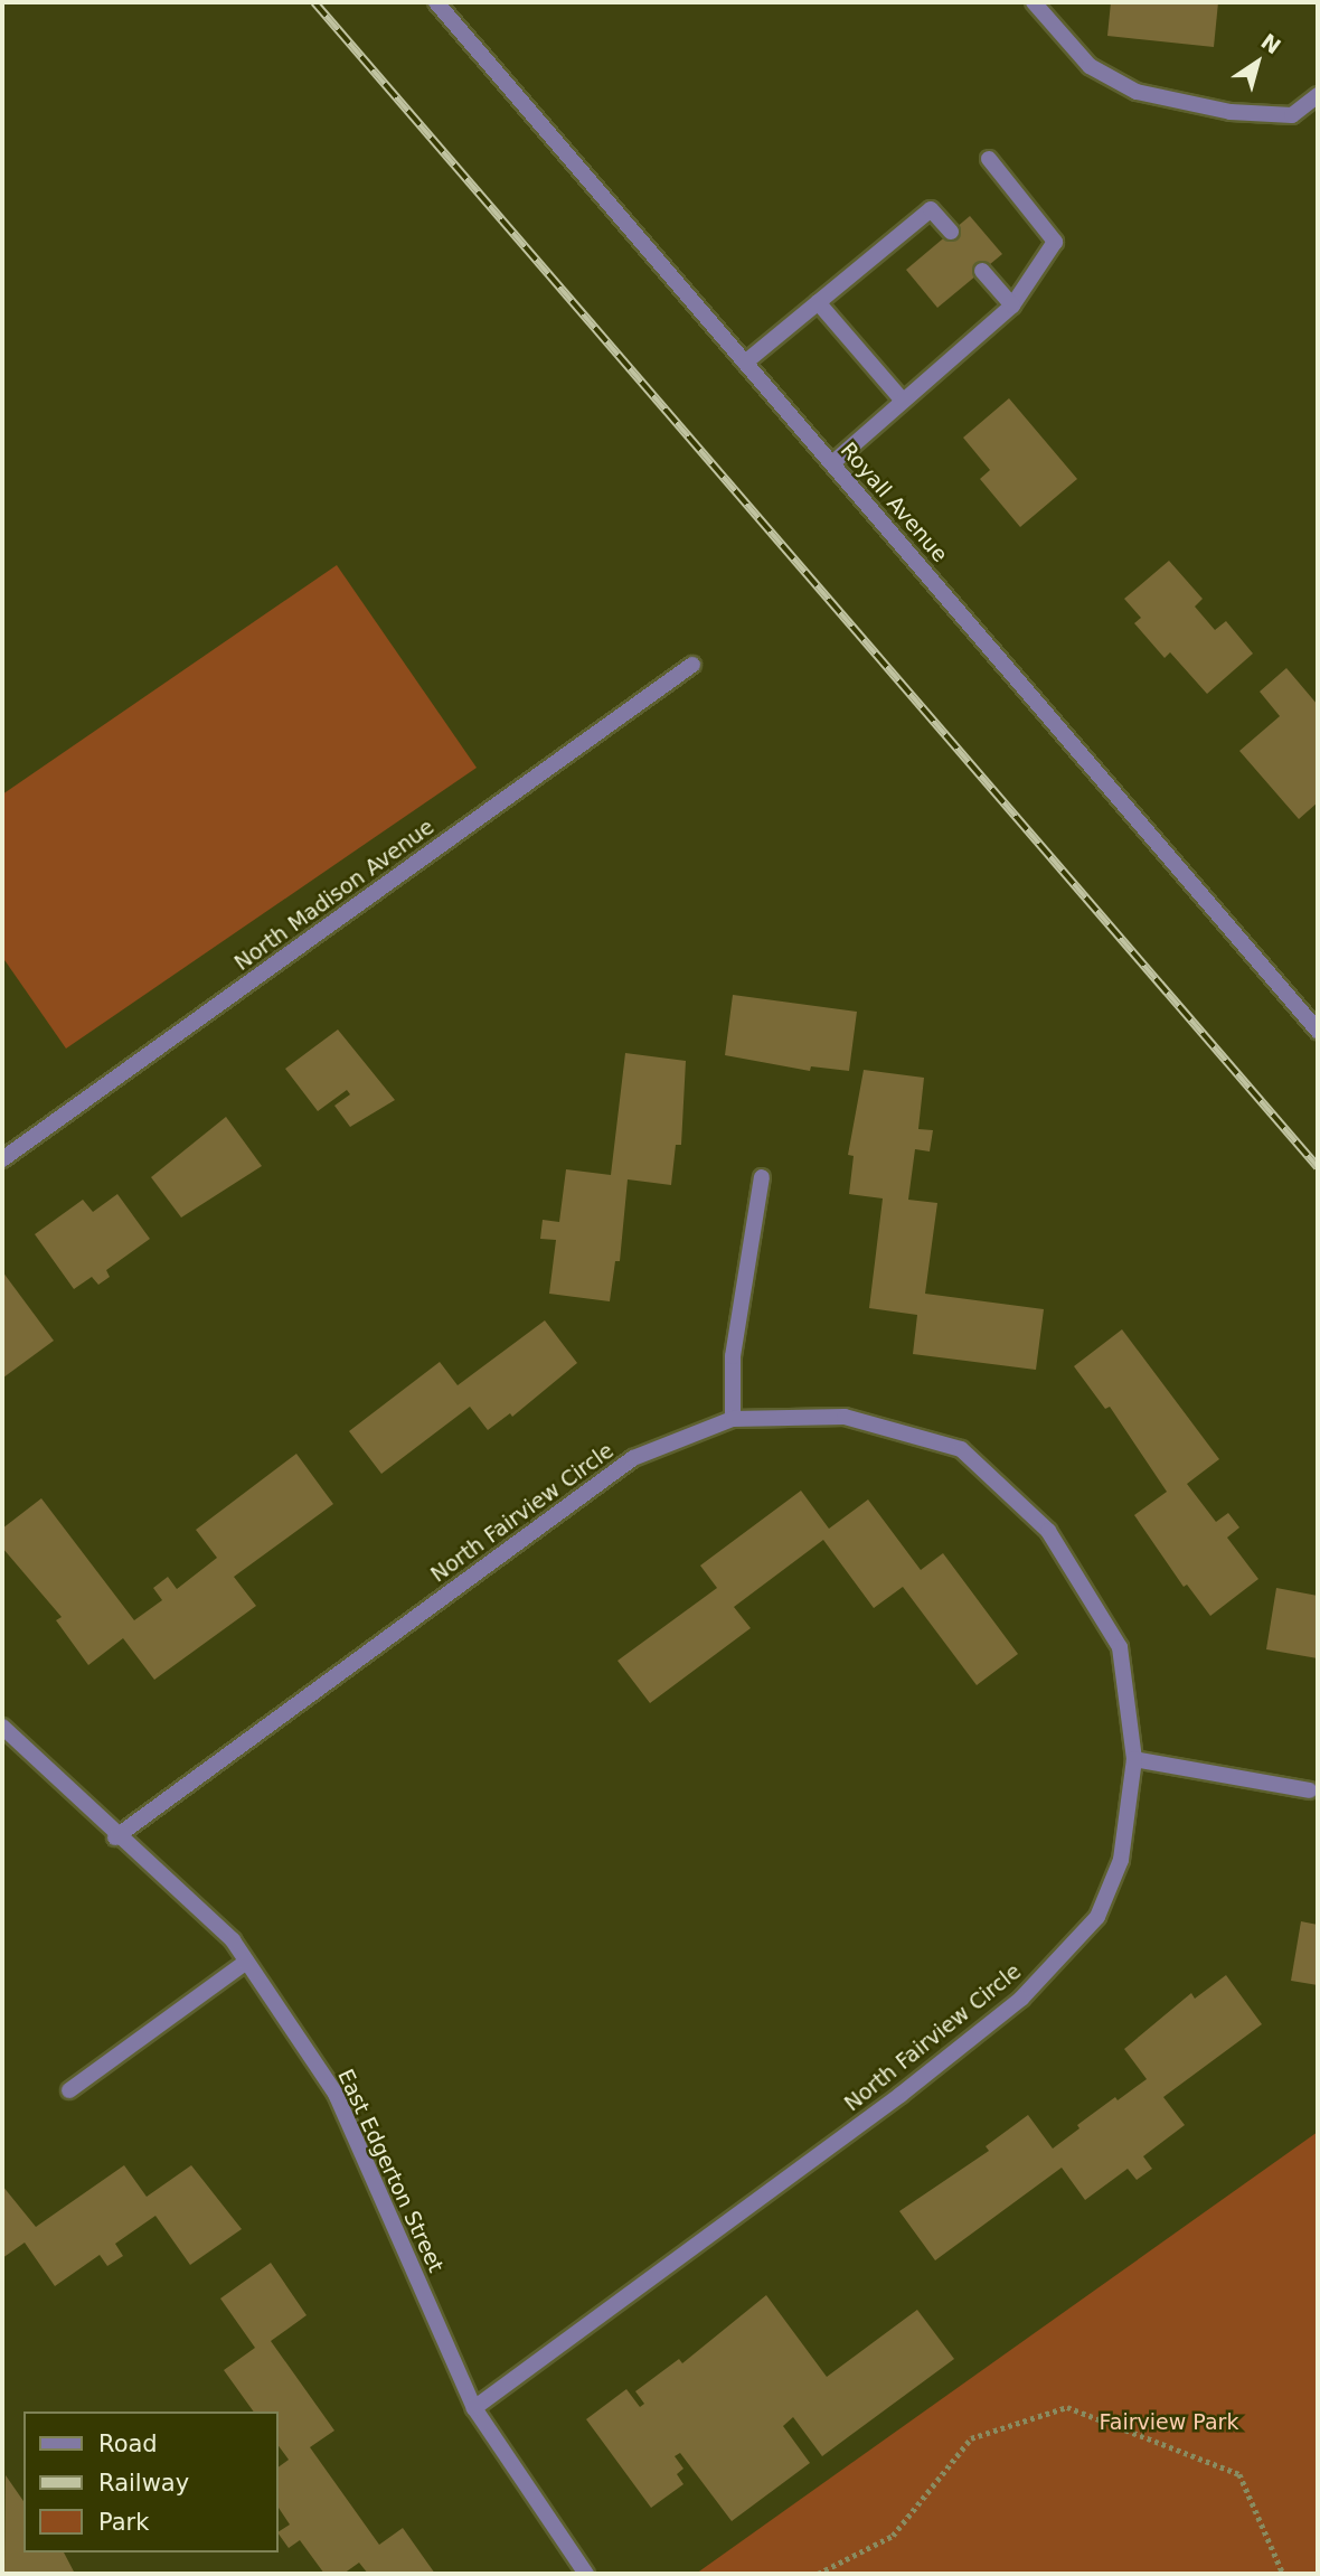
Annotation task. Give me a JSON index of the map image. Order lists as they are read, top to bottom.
{
  "streets": {
    "street": [
      "Royall Avenue",
      "North Madison Avenue",
      "North Fairview Circle",
      "East Edgerton Street"
    ]
  },
  "crossings": [
    ["North Fairview Circle", "East Edgerton Street"]
  ],
  "parks": ["Fairview Park"],
  "legend": ["Road", "Railway", "Park"],
  "north": "top right"
}
